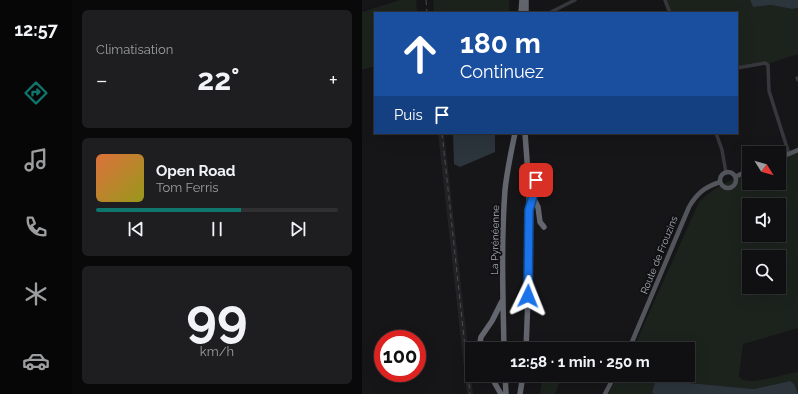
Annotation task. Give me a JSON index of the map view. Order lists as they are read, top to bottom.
{
  "streets": {
    "highway": ["La Pyrénéenne"],
    "main road": ["Route de Frouzins"]
  },
  "north": "bottom right",
  "page": {
    "tabs": "12:57",
    "tile": [
      "Climatisation",
      ["99", "km/h"]
    ],
    "turn": ["180 m", "Continuez"],
    "heat": ["−", "22°", "+"],
    "then": "Puis",
    "song": ["Open Road", "Tom Ferris"],
    "limit": "100",
    "trip": "12:58 · 1 min · 250 m"
  }
}
